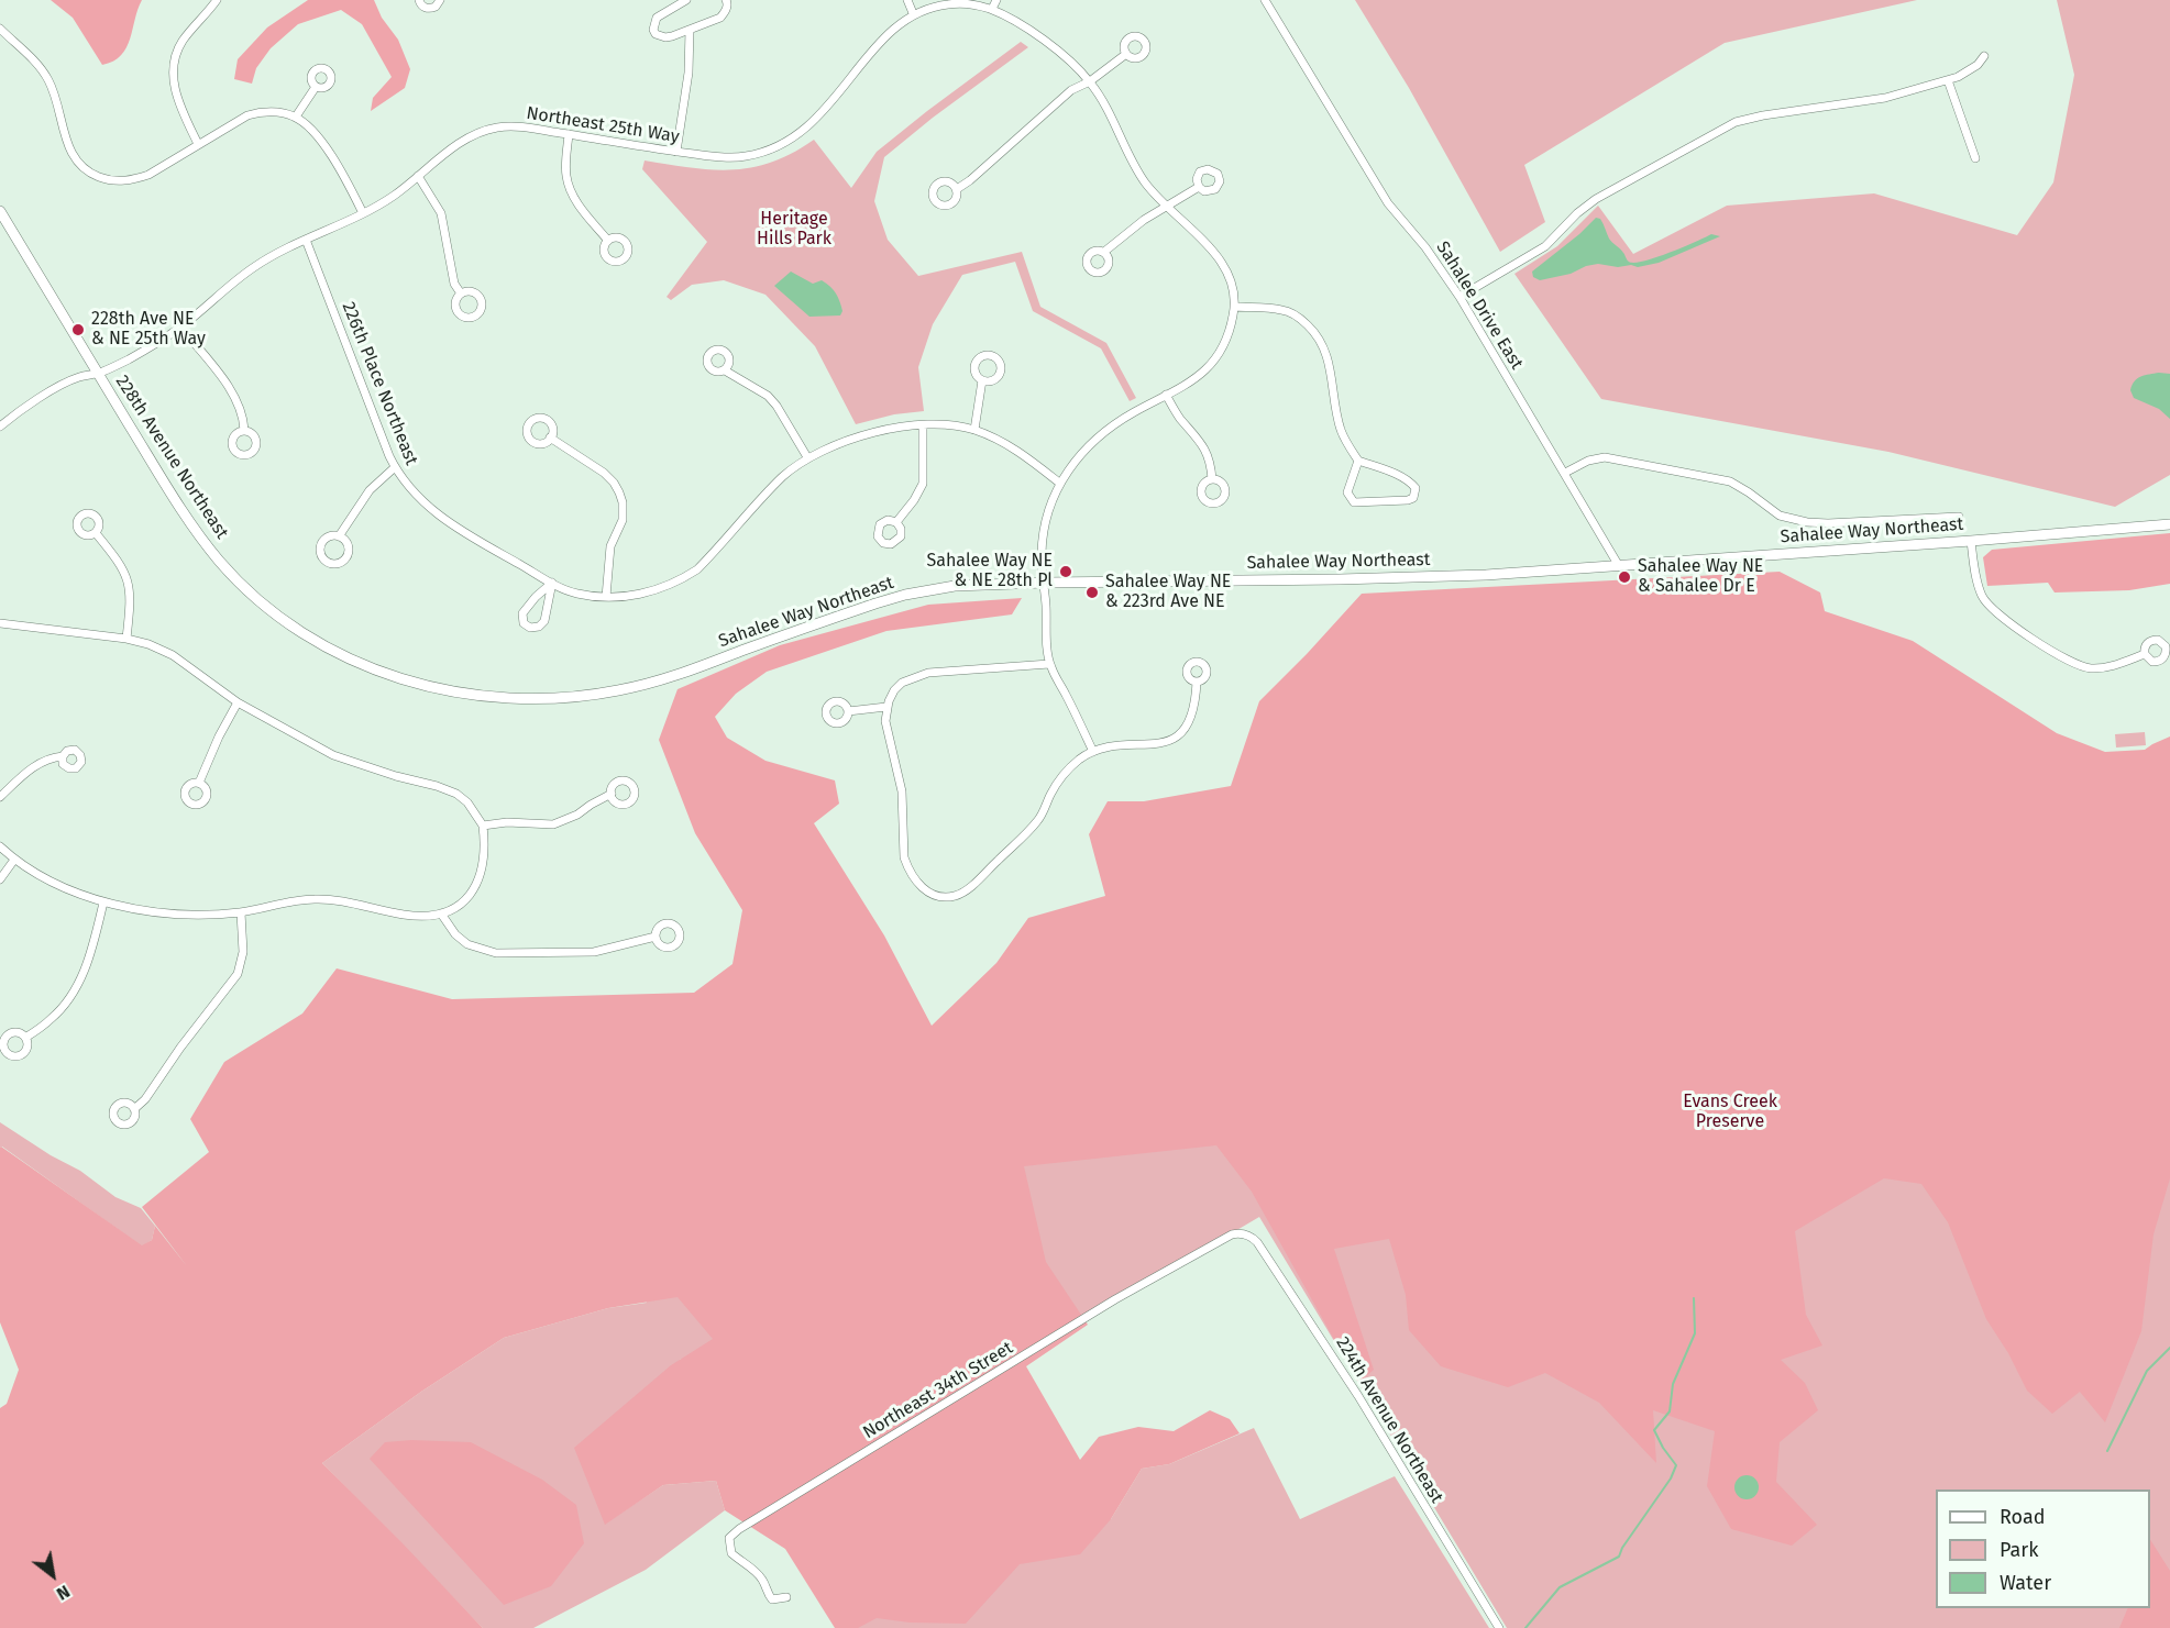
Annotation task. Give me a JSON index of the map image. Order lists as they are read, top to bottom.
{
  "streets": {
    "main road": ["228th Avenue Northeast", "Sahalee Way Northeast"],
    "street": [
      "Northeast 25th Way",
      "Sahalee Drive East",
      "226th Place Northeast",
      "Northeast 34th Street",
      "224th Avenue Northeast"
    ]
  },
  "crossings": [
    ["Northeast 25th Way", "226th Place Northeast"],
    ["Northeast 25th Way", "228th Avenue Northeast"],
    ["Sahalee Drive East", "Sahalee Way Northeast"],
    ["228th Avenue Northeast", "Sahalee Way Northeast"],
    ["Northeast 34th Street", "224th Avenue Northeast"]
  ],
  "parks": ["Heritage Hills Park", "Evans Creek Preserve"],
  "places": [
    "228th Ave NE & NE 25th Way",
    "Sahalee Way NE & NE 28th Pl",
    "Sahalee Way NE & Sahalee Dr E",
    "Sahalee Way NE & 223rd Ave NE"
  ],
  "legend": ["Road", "Park", "Water"],
  "north": "bottom right"
}
